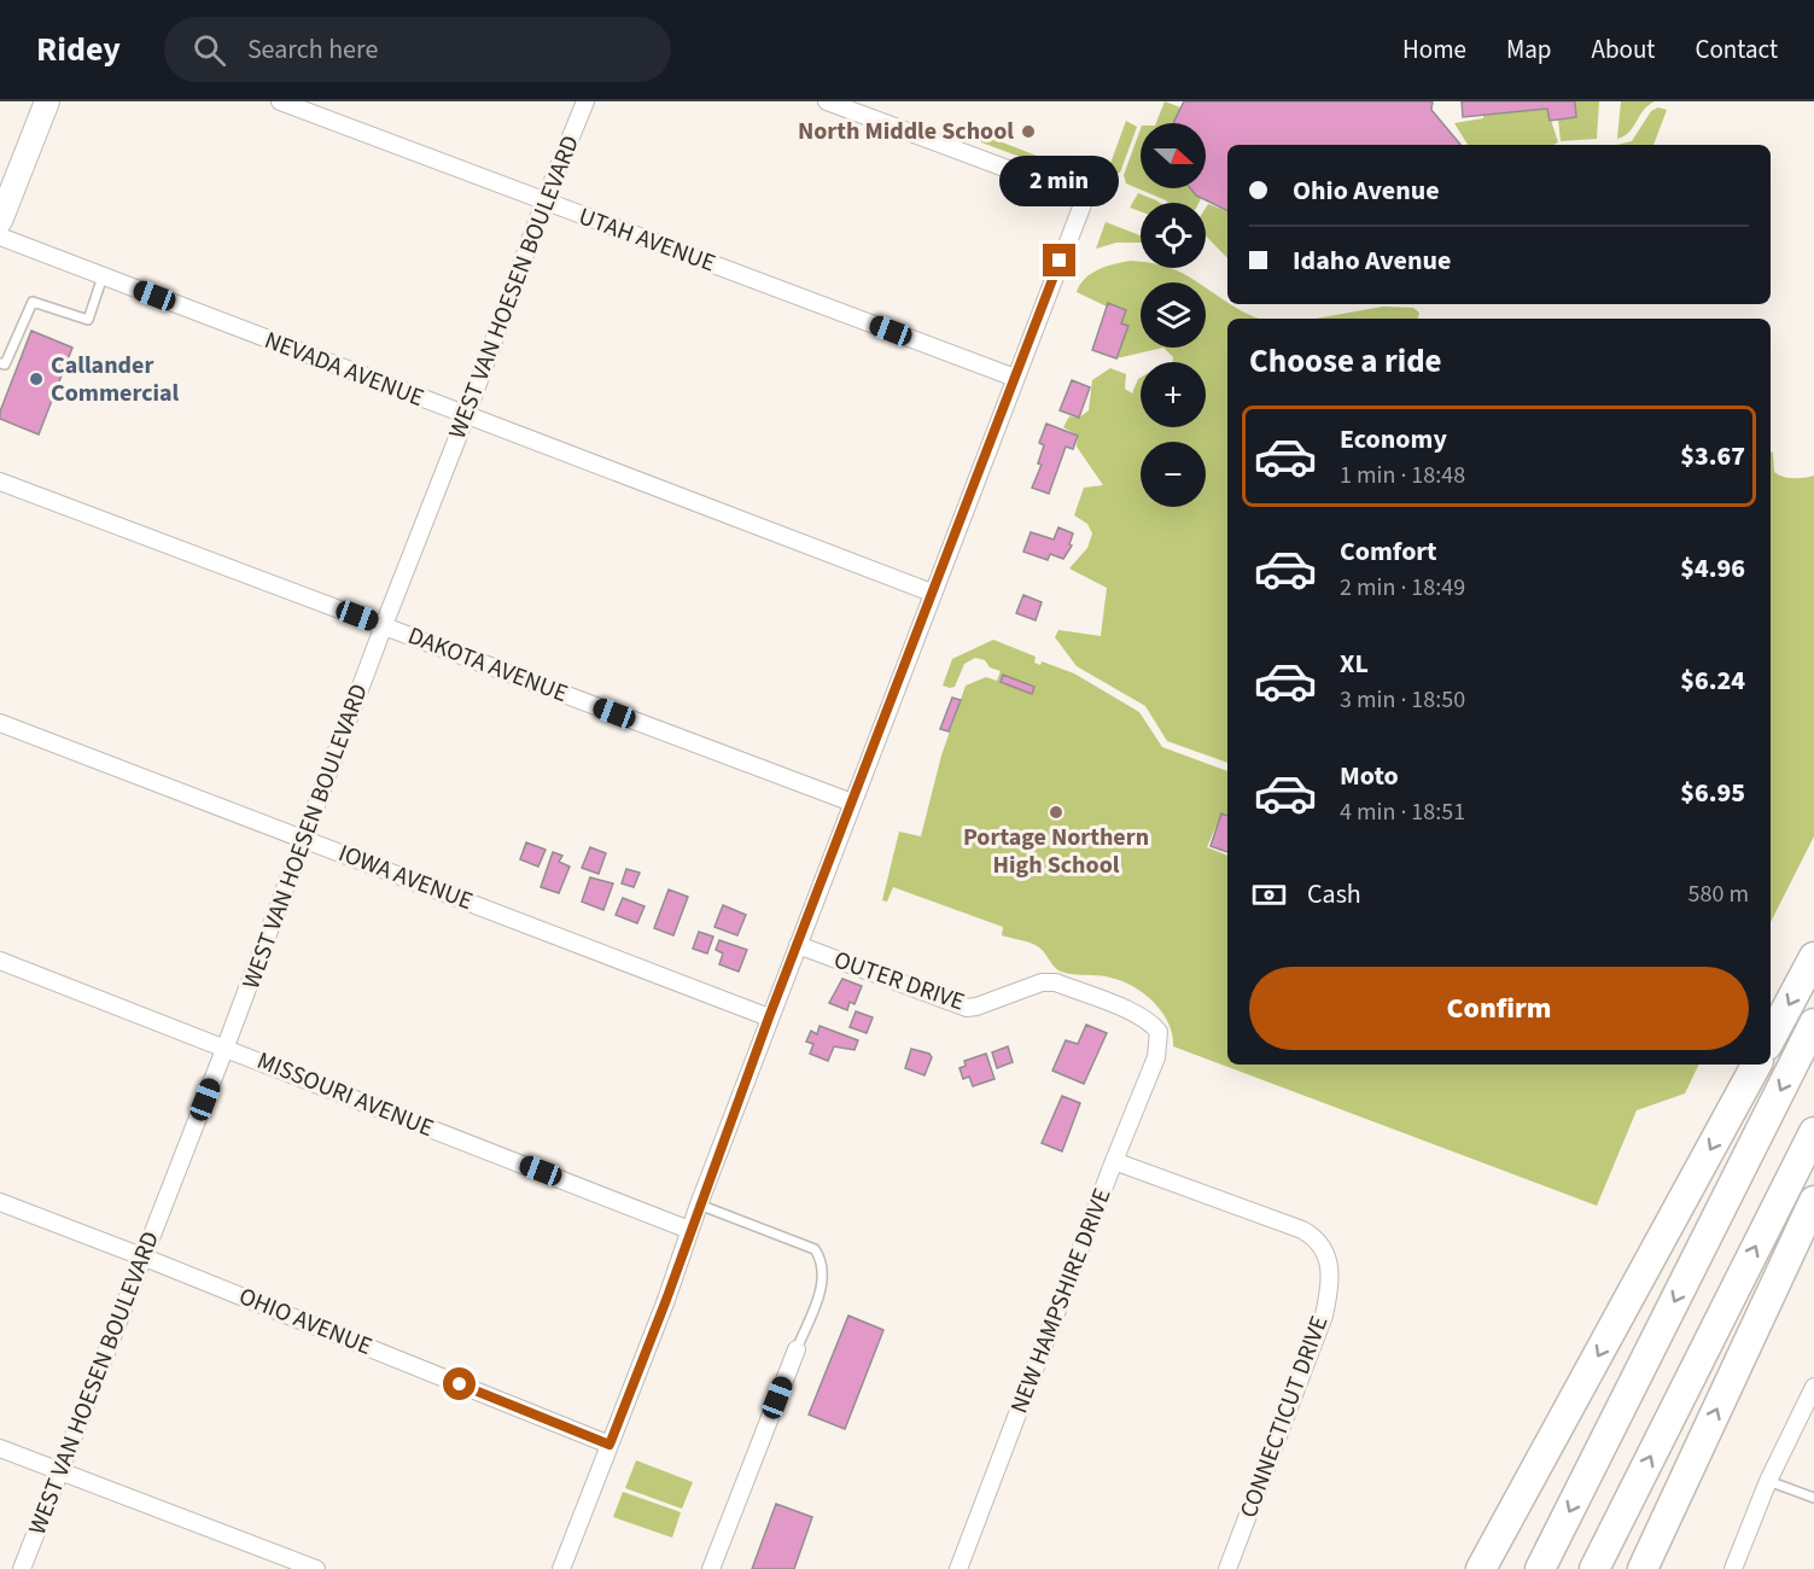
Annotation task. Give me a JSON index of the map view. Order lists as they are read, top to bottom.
{
  "streets": {
    "street": [
      "UTAH AVENUE",
      "WEST VAN HOESEN BOULEVARD",
      "NEVADA AVENUE",
      "DAKOTA AVENUE",
      "IOWA AVENUE",
      "OUTER DRIVE",
      "MISSOURI AVENUE",
      "NEW HAMPSHIRE DRIVE",
      "OHIO AVENUE",
      "CONNECTICUT DRIVE"
    ]
  },
  "crossings": [
    ["UTAH AVENUE", "WEST VAN HOESEN BOULEVARD"],
    ["WEST VAN HOESEN BOULEVARD", "NEVADA AVENUE"],
    ["WEST VAN HOESEN BOULEVARD", "DAKOTA AVENUE"],
    ["WEST VAN HOESEN BOULEVARD", "IOWA AVENUE"],
    ["WEST VAN HOESEN BOULEVARD", "MISSOURI AVENUE"],
    ["WEST VAN HOESEN BOULEVARD", "OHIO AVENUE"],
    ["OUTER DRIVE", "NEW HAMPSHIRE DRIVE"],
    ["NEW HAMPSHIRE DRIVE", "CONNECTICUT DRIVE"]
  ],
  "places": ["North Middle School", "Callander Commercial", "Portage Northern High School"],
  "north": "right",
  "page": {
    "header": "Ridey",
    "search": "Search here",
    "nav": [
      "Home",
      "Map",
      "About",
      "Contact"
    ],
    "map_buttons": ["+", "−"],
    "banner": ["Ohio Avenue", "Idaho Avenue"],
    "bubble": "2 min",
    "heading": "Choose a ride",
    "list": [
      {
        "name": "Economy",
        "note": "1 min · 18:48",
        "value": "$3.67"
      },
      {
        "name": "Comfort",
        "note": "2 min · 18:49",
        "value": "$4.96"
      },
      {
        "name": "XL",
        "note": "3 min · 18:50",
        "value": "$6.24"
      },
      {
        "name": "Moto",
        "note": "4 min · 18:51",
        "value": "$6.95"
      }
    ],
    "pay": ["Cash", "580 m"],
    "buttons": "Confirm"
  }
}
